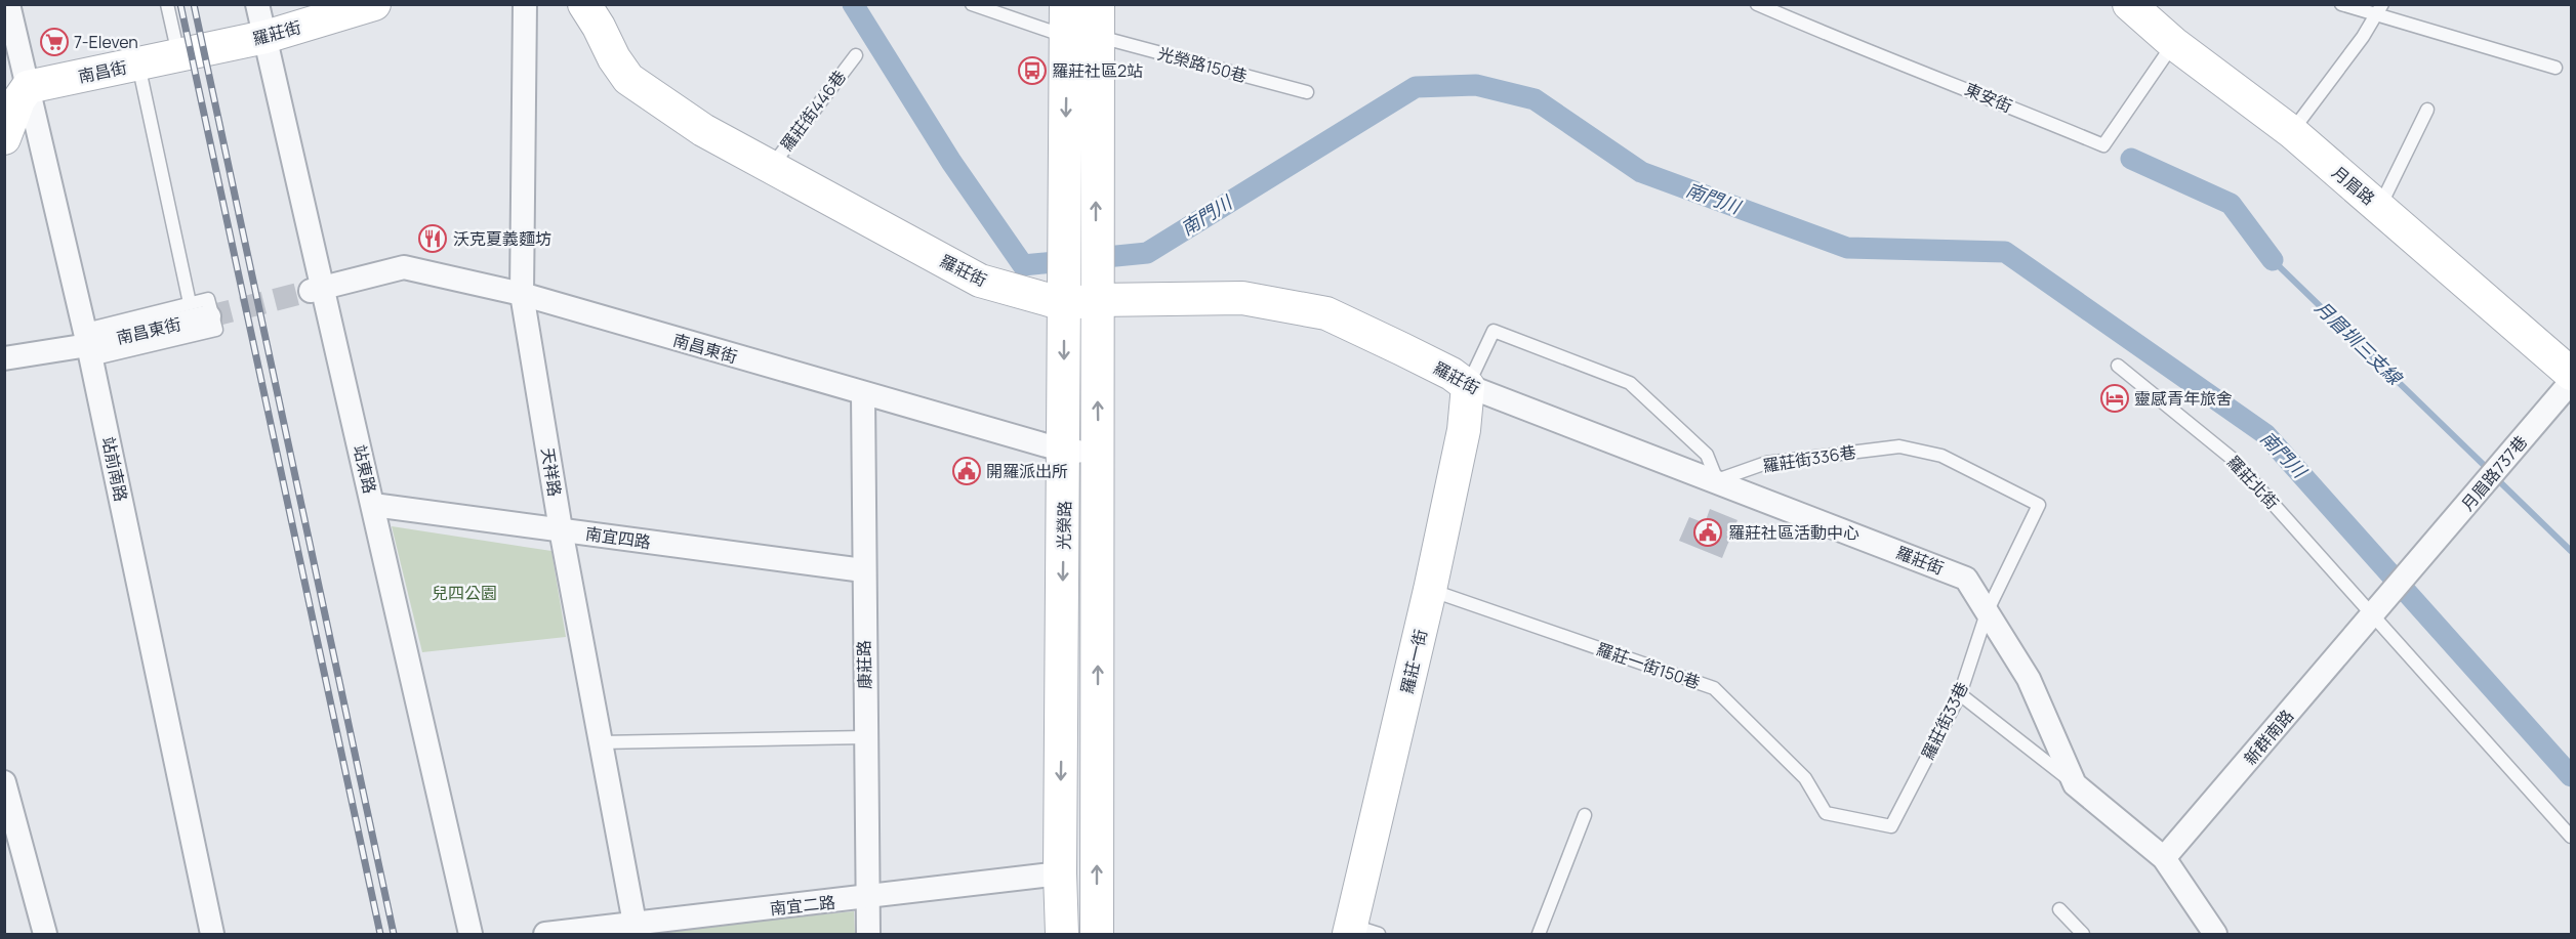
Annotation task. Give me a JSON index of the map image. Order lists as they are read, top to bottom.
{
  "streets": {
    "street": [
      "羅莊街",
      "南昌街",
      "月眉路",
      "南昌東街",
      "站前南路",
      "站東路",
      "天祥路",
      "月眉路737巷",
      "光榮路",
      "南宜四路",
      "羅莊一街",
      "康莊路",
      "新群南路",
      "南宜二路"
    ],
    "lane": [
      "光榮路150巷",
      "東安街",
      "羅莊街446巷",
      "羅莊街336巷",
      "羅莊北街",
      "羅莊一街150巷",
      "羅莊街33巷"
    ]
  },
  "crossings": [
    ["羅莊街", "南昌街"],
    ["羅莊街", "羅莊街446巷"],
    ["羅莊街", "羅莊街336巷"],
    ["羅莊街", "站東路"],
    ["羅莊街", "光榮路"],
    ["羅莊街", "羅莊一街"],
    ["羅莊街", "羅莊街33巷"],
    ["羅莊街", "新群南路"],
    ["光榮路150巷", "光榮路"],
    ["南昌街", "站前南路"],
    ["東安街", "月眉路"],
    ["南昌東街", "站前南路"],
    ["南昌東街", "站東路"],
    ["南昌東街", "天祥路"],
    ["南昌東街", "光榮路"],
    ["南昌東街", "康莊路"],
    ["羅莊街336巷", "羅莊街33巷"],
    ["站東路", "南宜四路"],
    ["天祥路", "南宜四路"],
    ["天祥路", "南宜二路"],
    ["月眉路737巷", "羅莊北街"],
    ["月眉路737巷", "新群南路"],
    ["羅莊北街", "新群南路"],
    ["光榮路", "南宜二路"],
    ["南宜四路", "康莊路"],
    ["羅莊一街", "羅莊一街150巷"],
    ["康莊路", "南宜二路"],
    ["羅莊一街150巷", "羅莊街33巷"]
  ],
  "water": ["南門川", "月眉圳三支線"],
  "parks": ["兒四公園"],
  "places": {
    "supermarket": ["7-Eleven"],
    "bus stop": ["羅莊社區2站"],
    "restaurant": ["沃克夏義麵坊"],
    "hotel": ["靈感青年旅舍"],
    "public building": ["開羅派出所", "羅莊社區活動中心"]
  }
}
